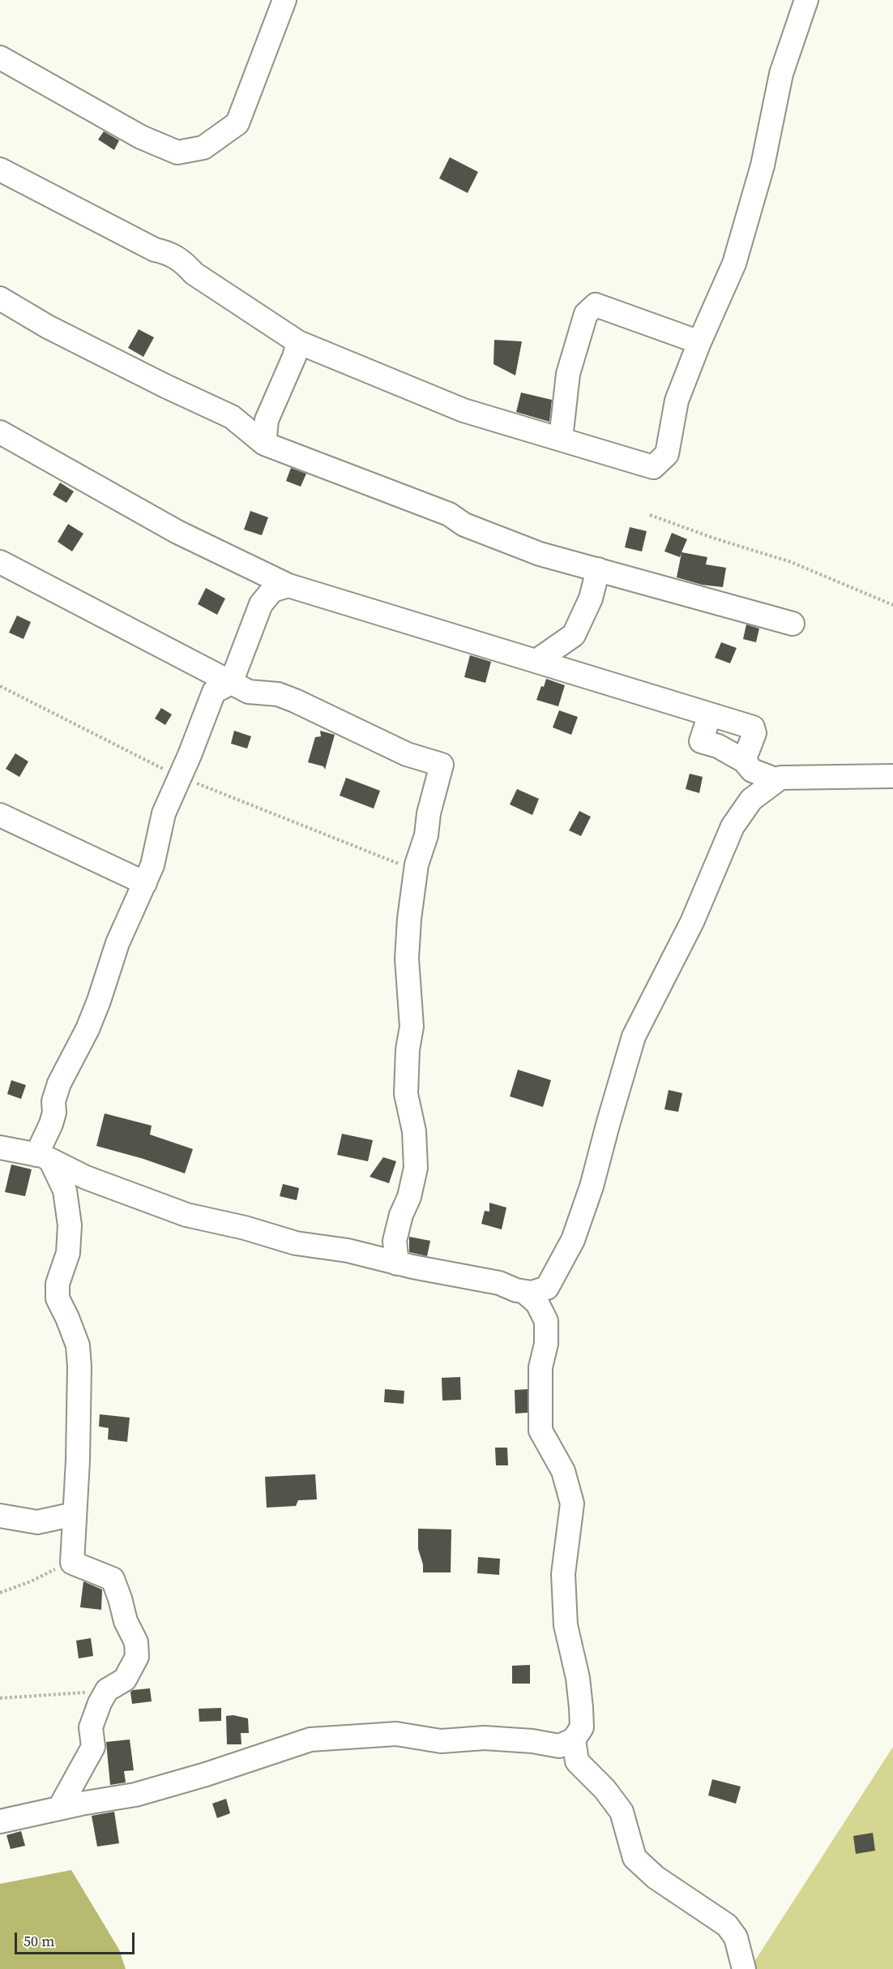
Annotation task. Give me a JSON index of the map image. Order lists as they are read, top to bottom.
{
  "scale_bar": "50 m"
}
